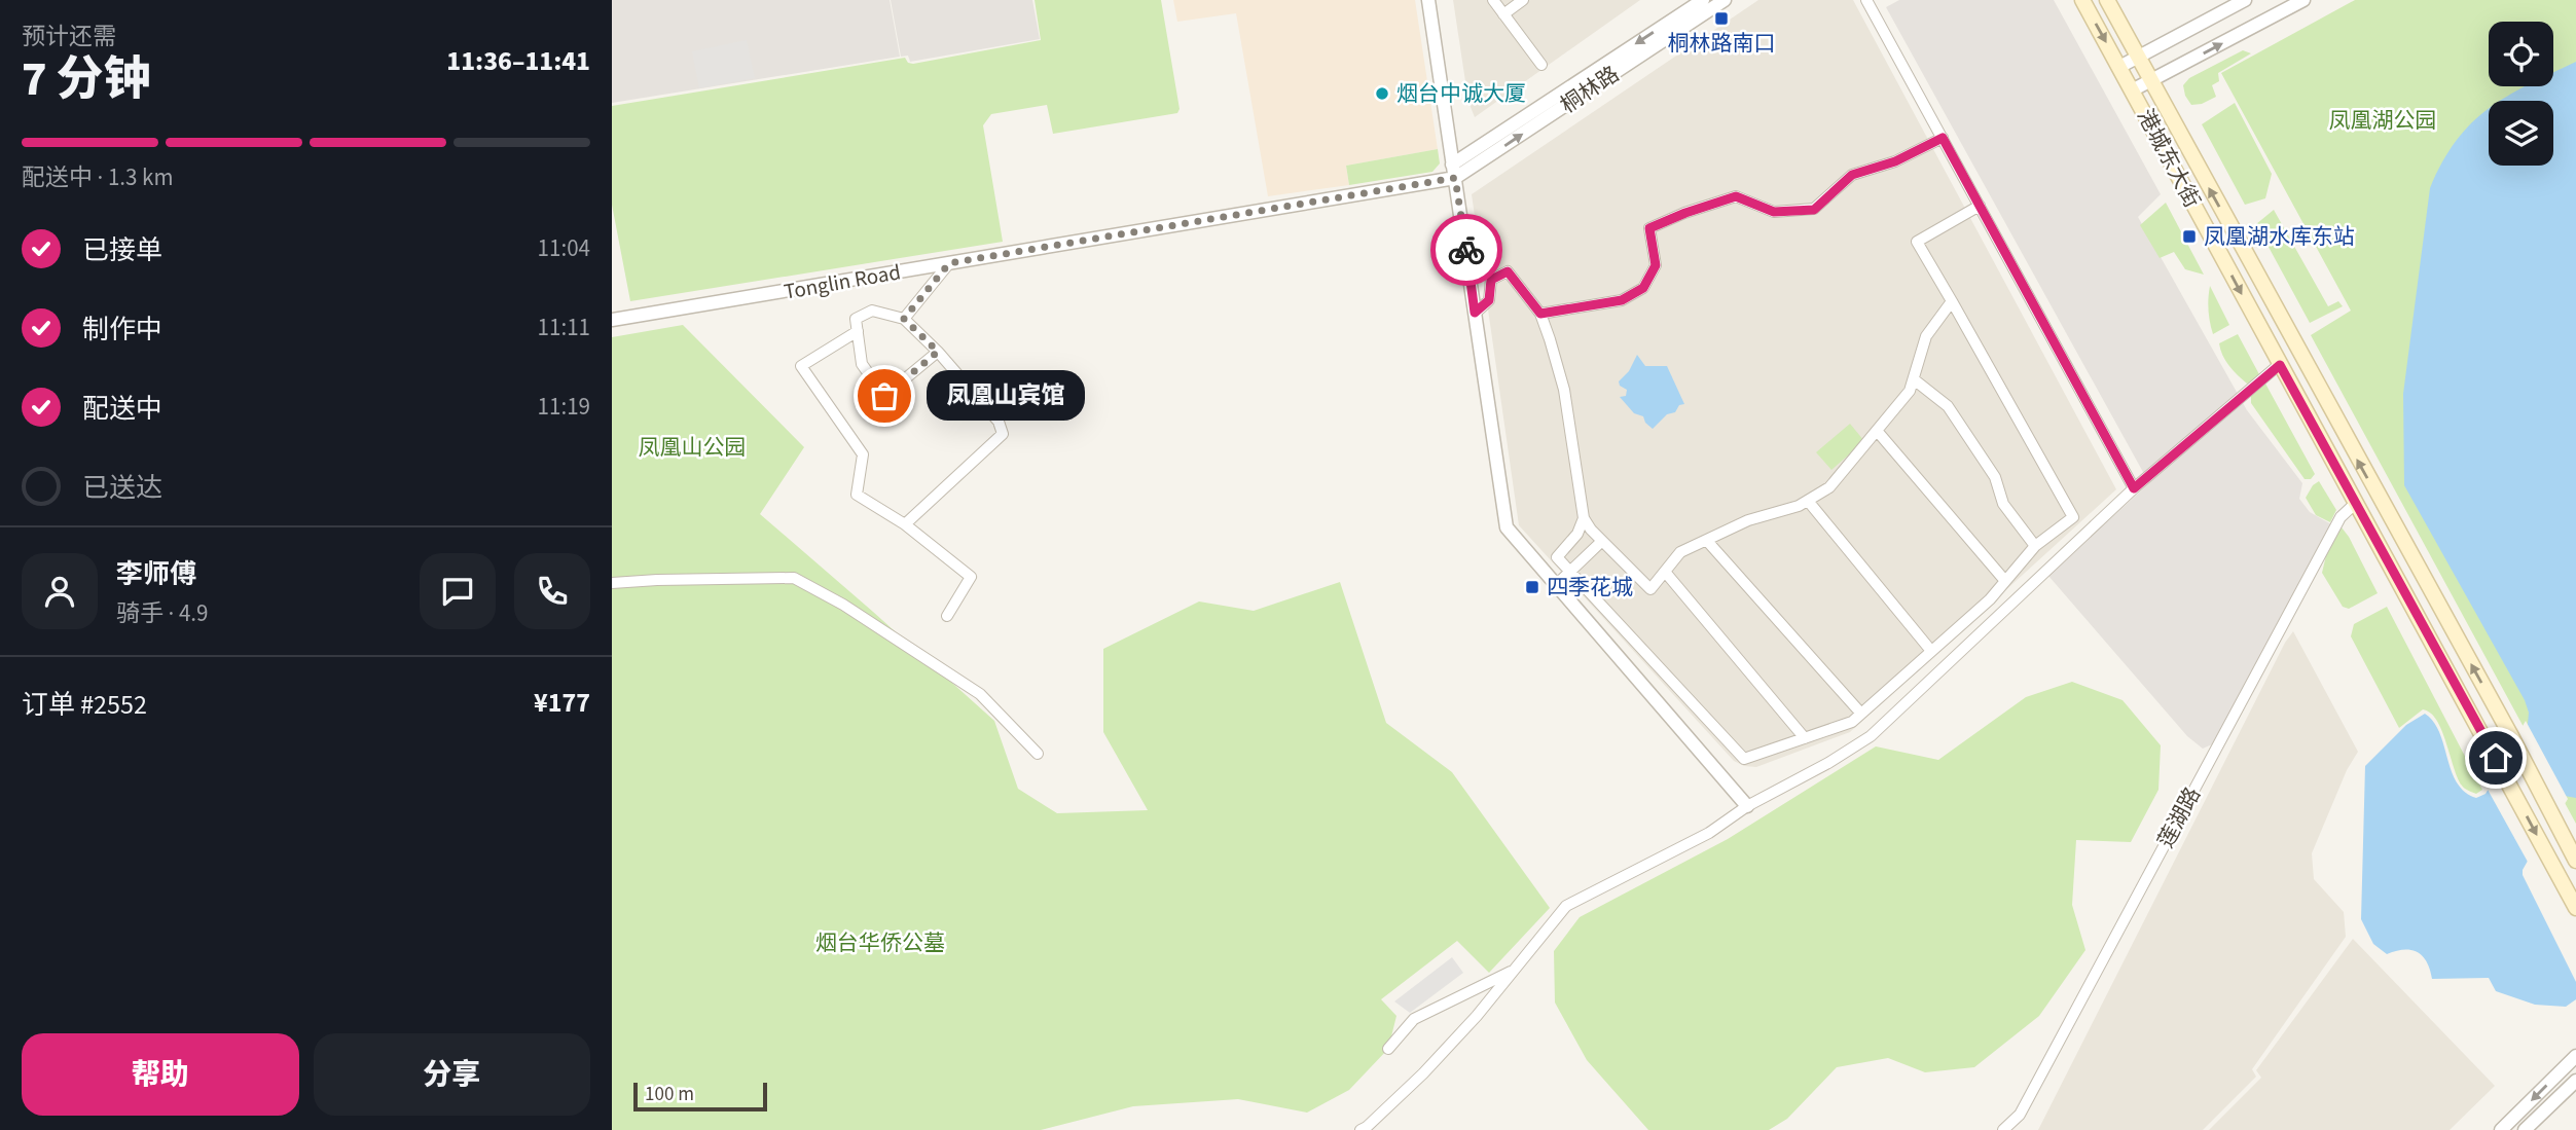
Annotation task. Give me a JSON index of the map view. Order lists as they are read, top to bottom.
{
  "streets": {
    "main road": ["港城东大街"],
    "street": ["桐林路", "Tonglin Road", "莲湖路"]
  },
  "crossings": [
    ["桐林路", "Tonglin Road"],
    ["港城东大街", "莲湖路"]
  ],
  "parks": ["凤凰湖公园", "凤凰山公园", "烟台华侨公墓"],
  "places": {
    "transit": ["桐林路南口", "凤凰湖水库东站", "四季花城"],
    "other": ["烟台中诚大厦", "凤凰山宾馆"]
  },
  "scale_bar": "100 m",
  "page": {
    "heading": ["7 分钟", "预计还需", "11:36–11:41"],
    "panel": [
      "李师傅",
      "骑手 · 4.9",
      "订单 #2552",
      "¥177"
    ],
    "bar": "配送中 · 1.3 km",
    "list": [
      ["已接单", "11:04"],
      ["制作中", "11:11"],
      ["配送中", "11:19"],
      "已送达"
    ],
    "bubble": "凤凰山宾馆",
    "buttons": ["帮助", "分享"],
    "scale": "100 m"
  }
}
